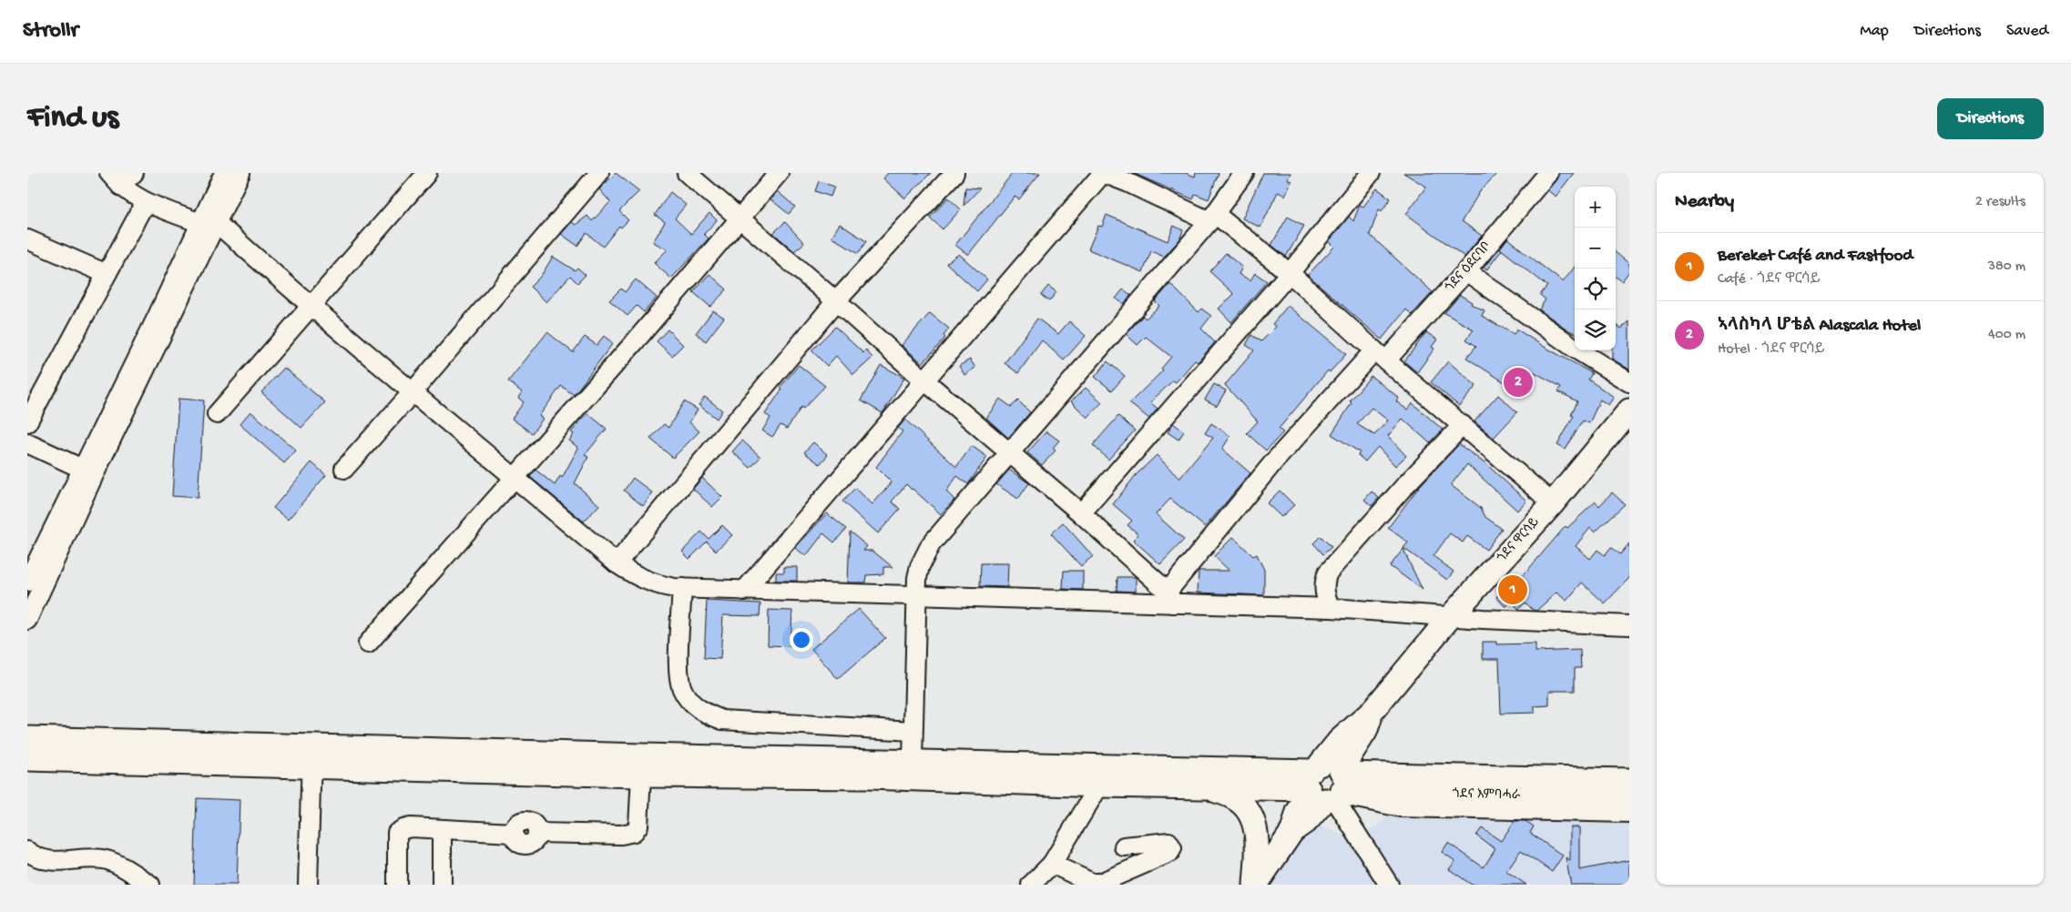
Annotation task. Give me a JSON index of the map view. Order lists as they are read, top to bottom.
{
  "streets": {
    "main road": ["ጎደና ዋርሳይ", "ጎደና እምባሓራ"],
    "street": ["ጎደና ዕደርባቦ"]
  },
  "crossings": [
    ["ጎደና ዋርሳይ", "ጎደና እምባሓራ"]
  ],
  "page": {
    "header": "Strollr",
    "nav": ["Map", "Directions", "Saved"],
    "buttons": "Directions",
    "title": "Find us",
    "heading": ["Nearby", "2 results"],
    "map_buttons": ["+", "−"],
    "list": [
      {
        "mark": "1",
        "name": "Bereket Café and Fastfood",
        "note": "Café · ጎደና ዋርሳይ",
        "value": "380 m"
      },
      {
        "mark": "2",
        "name": "ኣላስካላ ሆቴል Alascala Hotel",
        "note": "Hotel · ጎደና ዋርሳይ",
        "value": "400 m"
      }
    ],
    "pins": ["2", "1"]
  }
}
